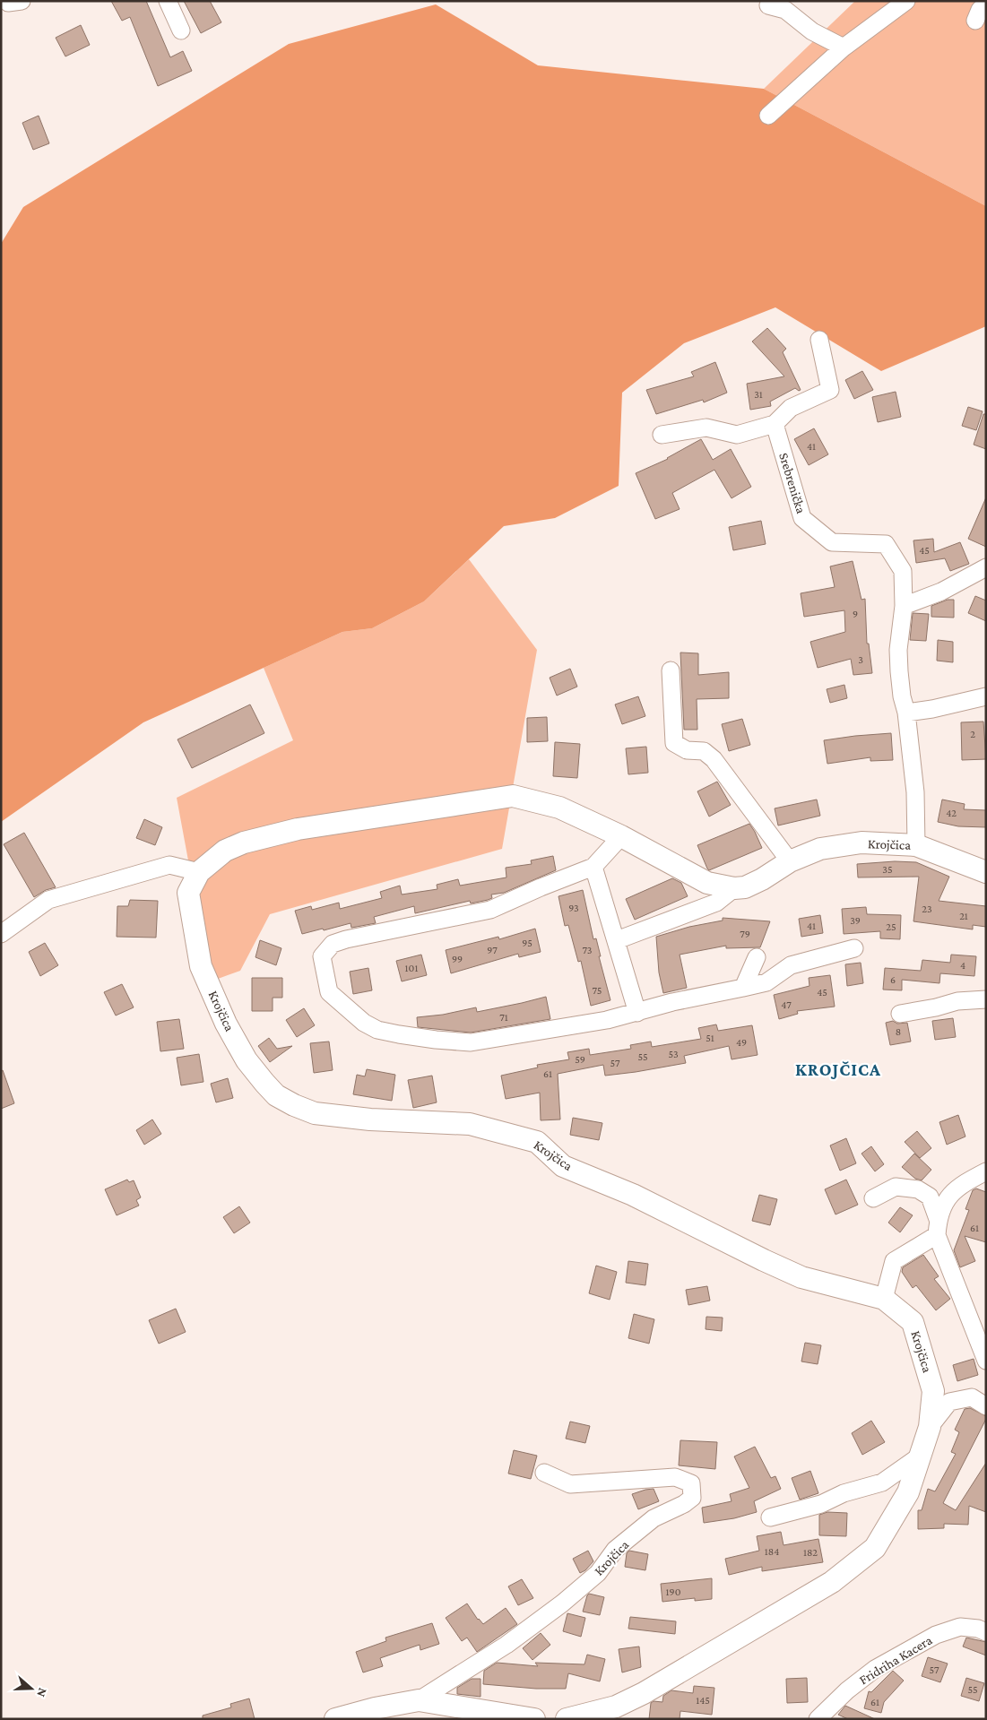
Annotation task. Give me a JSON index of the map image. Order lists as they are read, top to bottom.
{
  "streets": {
    "main road": ["Krojčica"],
    "street": ["Srebrenička", "Fridriha Kacera"]
  },
  "crossings": [
    ["Srebrenička", "Krojčica"]
  ],
  "districts": ["KROJČICA"],
  "house_numbers": [
    "31",
    "41",
    "45",
    "9",
    "3",
    "2",
    "42",
    "35",
    "93",
    "23",
    "21",
    "39",
    "41",
    "25",
    "79",
    "95",
    "97",
    "73",
    "99",
    "4",
    "101",
    "6",
    "75",
    "45",
    "47",
    "71",
    "8",
    "51",
    "49",
    "53",
    "55",
    "59",
    "57",
    "61",
    "61",
    "184",
    "182",
    "190",
    "57",
    "55",
    "145",
    "61"
  ],
  "north": "right"
}
